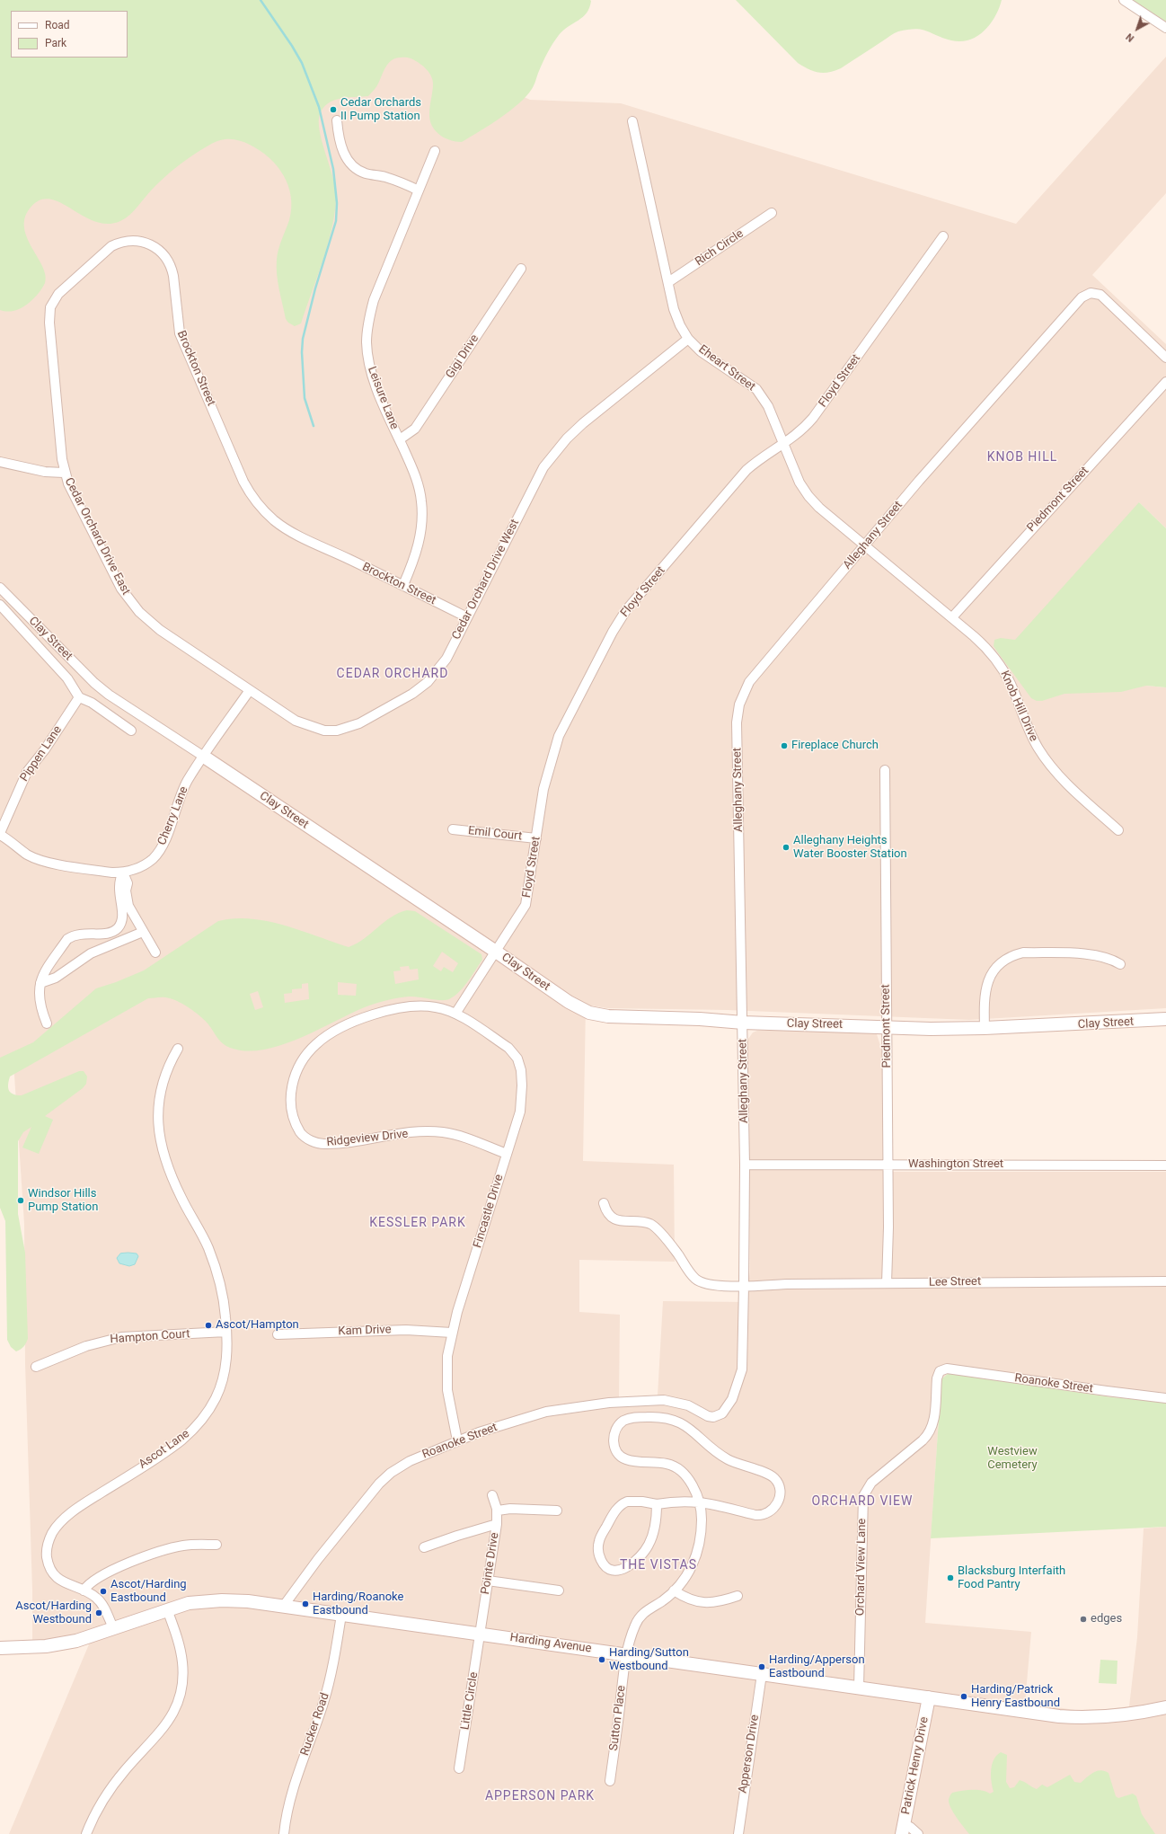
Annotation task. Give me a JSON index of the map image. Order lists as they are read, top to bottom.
{
  "streets": {
    "main road": ["Clay Street", "Harding Avenue", "Patrick Henry Drive"],
    "street": [
      "Rich Circle",
      "Gigi Drive",
      "Brockton Street",
      "Eheart Street",
      "Floyd Street",
      "Leisure Lane",
      "Piedmont Street",
      "Alleghany Street",
      "Cedar Orchard Drive East",
      "Cedar Orchard Drive West",
      "Knob Hill Drive",
      "Pippen Lane",
      "Cherry Lane",
      "Emil Court",
      "Ridgeview Drive",
      "Washington Street",
      "Fincastle Drive",
      "Lee Street",
      "Kam Drive",
      "Hampton Court",
      "Roanoke Street",
      "Ascot Lane",
      "Pointe Drive",
      "Orchard View Lane",
      "Little Circle",
      "Sutton Place",
      "Rucker Road",
      "Apperson Drive"
    ]
  },
  "crossings": [
    ["Rich Circle", "Eheart Street"],
    ["Gigi Drive", "Leisure Lane"],
    ["Brockton Street", "Leisure Lane"],
    ["Brockton Street", "Cedar Orchard Drive East"],
    ["Brockton Street", "Cedar Orchard Drive West"],
    ["Eheart Street", "Floyd Street"],
    ["Eheart Street", "Alleghany Street"],
    ["Eheart Street", "Cedar Orchard Drive West"],
    ["Eheart Street", "Knob Hill Drive"],
    ["Floyd Street", "Clay Street"],
    ["Floyd Street", "Emil Court"],
    ["Floyd Street", "Ridgeview Drive"],
    ["Floyd Street", "Fincastle Drive"],
    ["Piedmont Street", "Clay Street"],
    ["Piedmont Street", "Knob Hill Drive"],
    ["Piedmont Street", "Washington Street"],
    ["Piedmont Street", "Lee Street"],
    ["Alleghany Street", "Clay Street"],
    ["Alleghany Street", "Knob Hill Drive"],
    ["Alleghany Street", "Washington Street"],
    ["Alleghany Street", "Lee Street"],
    ["Alleghany Street", "Roanoke Street"],
    ["Cedar Orchard Drive East", "Cedar Orchard Drive West"],
    ["Cedar Orchard Drive East", "Cherry Lane"],
    ["Cedar Orchard Drive West", "Cherry Lane"],
    ["Clay Street", "Cherry Lane"],
    ["Pippen Lane", "Cherry Lane"],
    ["Ridgeview Drive", "Fincastle Drive"],
    ["Fincastle Drive", "Kam Drive"],
    ["Fincastle Drive", "Roanoke Street"],
    ["Hampton Court", "Ascot Lane"],
    ["Roanoke Street", "Orchard View Lane"],
    ["Roanoke Street", "Harding Avenue"],
    ["Ascot Lane", "Harding Avenue"],
    ["Pointe Drive", "Harding Avenue"],
    ["Pointe Drive", "Little Circle"],
    ["Orchard View Lane", "Harding Avenue"],
    ["Harding Avenue", "Little Circle"],
    ["Harding Avenue", "Sutton Place"],
    ["Harding Avenue", "Rucker Road"],
    ["Harding Avenue", "Apperson Drive"],
    ["Harding Avenue", "Patrick Henry Drive"]
  ],
  "districts": [
    "KNOB HILL",
    "CEDAR ORCHARD",
    "KESSLER PARK",
    "ORCHARD VIEW",
    "THE VISTAS",
    "APPERSON PARK"
  ],
  "parks": ["Westview Cemetery"],
  "places": [
    "Cedar Orchards II Pump Station",
    "Fireplace Church",
    "Alleghany Heights Water Booster Station",
    "Windsor Hills Pump Station",
    "Ascot/Hampton",
    "Blacksburg Interfaith Food Pantry",
    "Ascot/Harding Eastbound",
    "Harding/Roanoke Eastbound",
    "Ascot/Harding Westbound",
    "edges",
    "Harding/Sutton Westbound",
    "Harding/Apperson Eastbound",
    "Harding/Patrick Henry Eastbound"
  ],
  "legend": ["Road", "Park"],
  "north": "bottom left"
}
